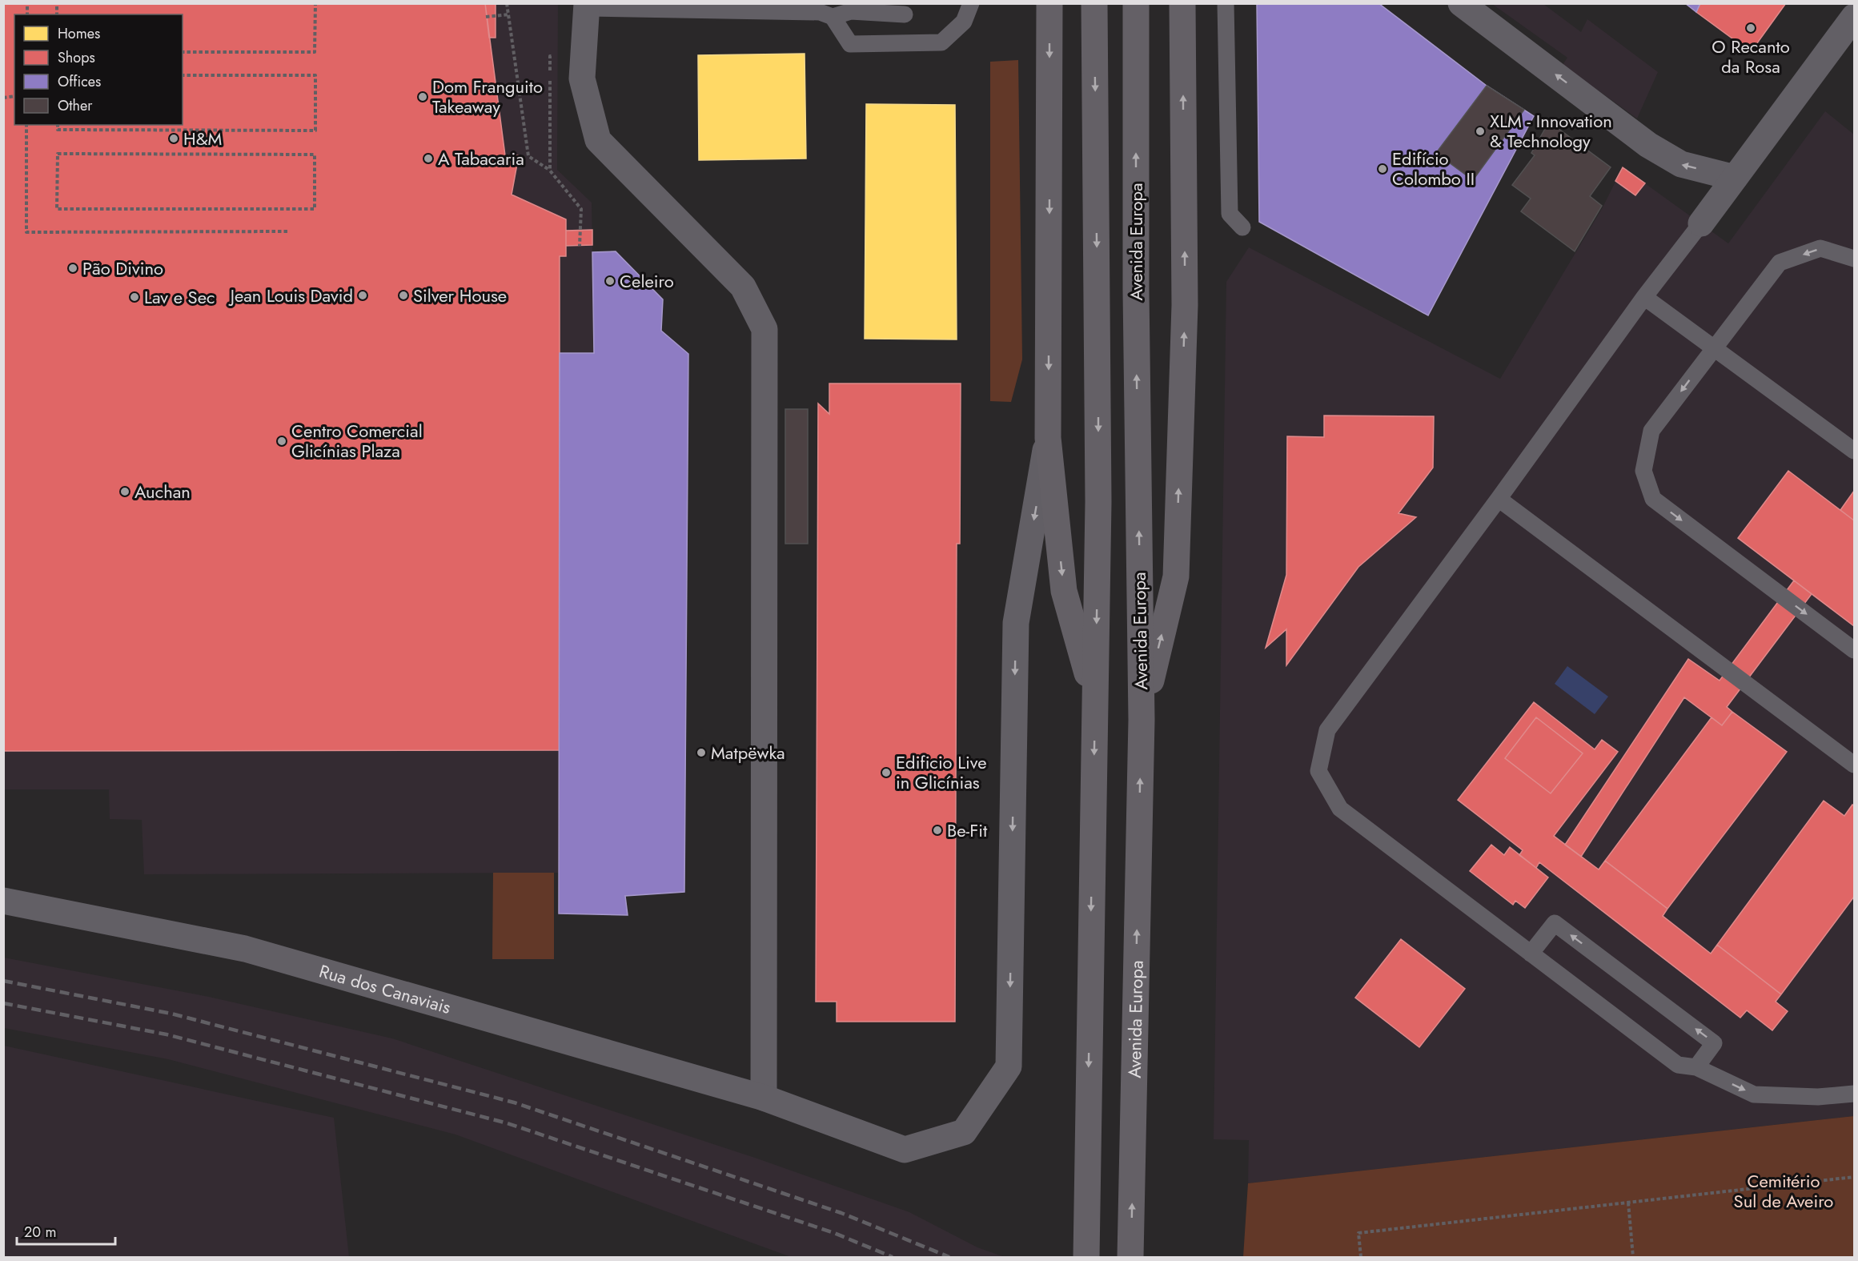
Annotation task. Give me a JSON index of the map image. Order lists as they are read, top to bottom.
{
  "streets": {
    "main road": ["Avenida Europa"],
    "street": ["Rua dos Canaviais"]
  },
  "parks": ["Cemitério Sul de Aveiro"],
  "places": [
    "O Recanto da Rosa",
    "Dom Franguito Takeaway",
    "XLM - Innovation & Technology",
    "H&M",
    "A Tabacaria",
    "Edifício Colombo II",
    "Pão Divino",
    "Celeiro",
    "Jean Louis David",
    "Silver House",
    "Lav e Sec",
    "Centro Comercial Glicínias Plaza",
    "Auchan",
    "Matpëwka",
    "Edificio Live in Glicínias",
    "Be-Fit"
  ],
  "legend": [
    "Homes",
    "Shops",
    "Offices",
    "Other"
  ],
  "scale_bar": "20 m"
}
